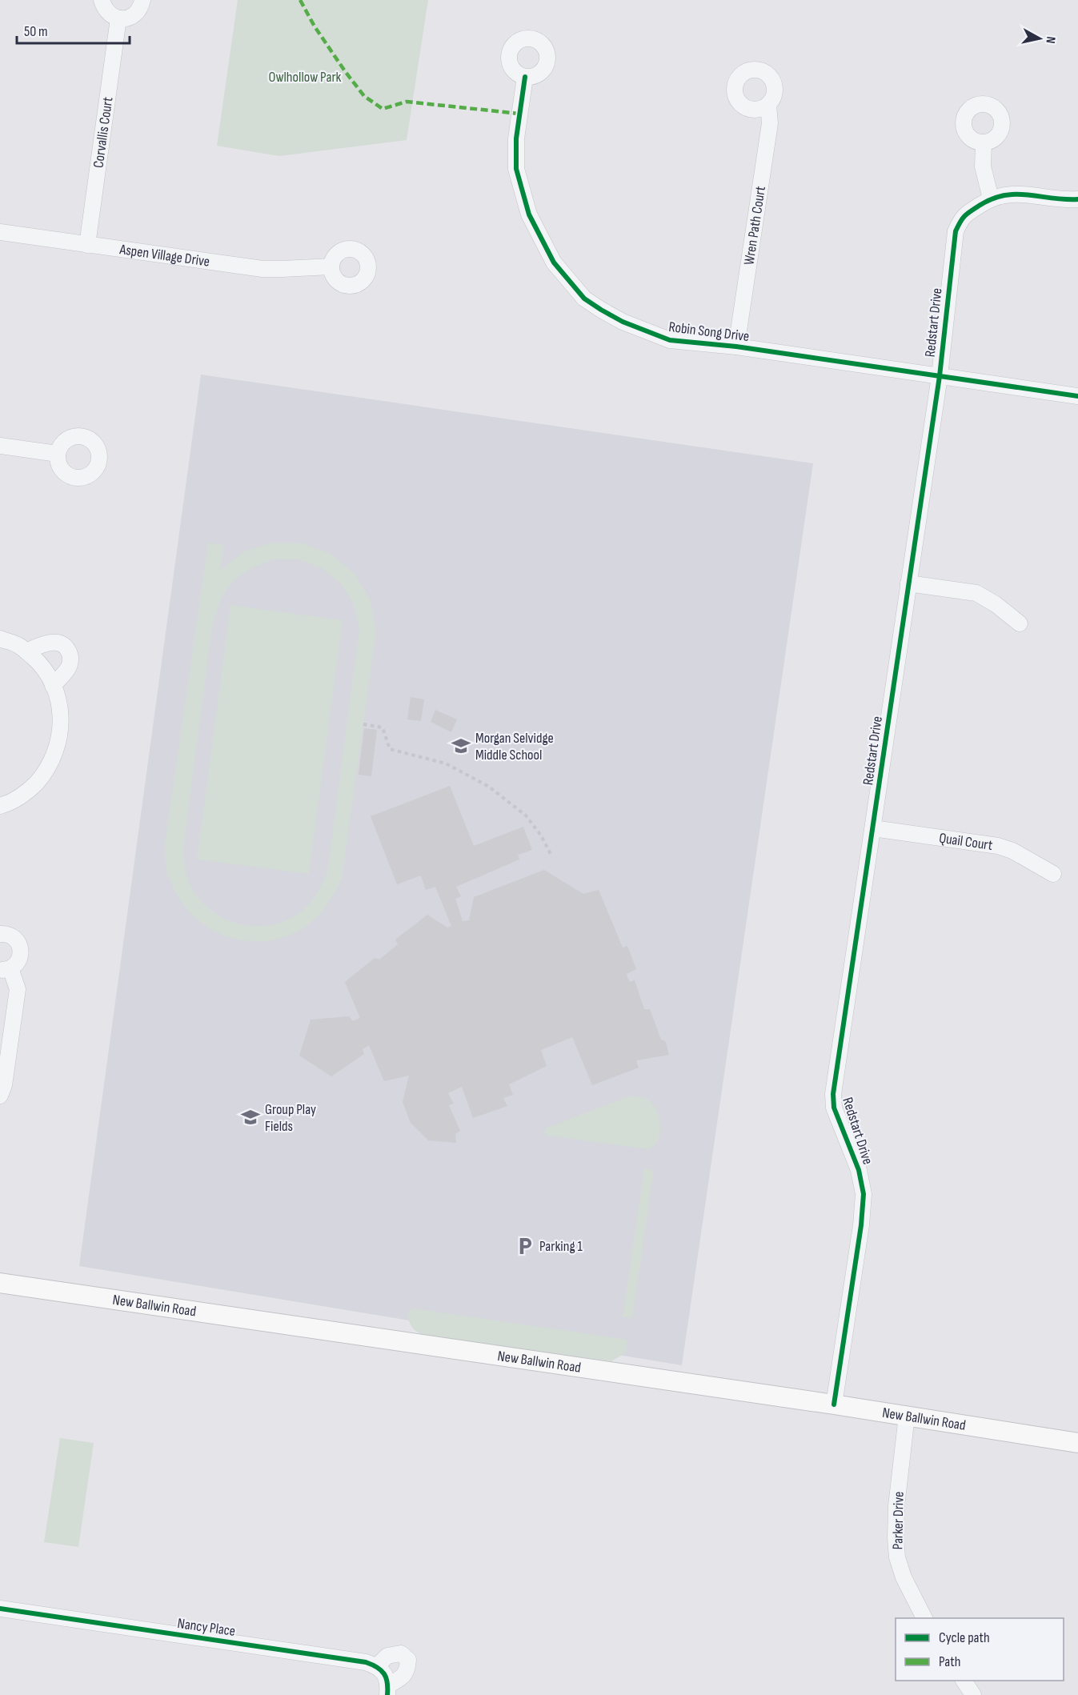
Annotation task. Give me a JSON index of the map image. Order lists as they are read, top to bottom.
{
  "streets": {
    "main road": ["New Ballwin Road"],
    "street": [
      "Corvallis Court",
      "Wren Path Court",
      "Aspen Village Drive",
      "Redstart Drive",
      "Robin Song Drive",
      "Quail Court",
      "Parker Drive",
      "Nancy Place"
    ]
  },
  "crossings": [
    ["Corvallis Court", "Aspen Village Drive"],
    ["Wren Path Court", "Robin Song Drive"],
    ["Redstart Drive", "Robin Song Drive"],
    ["Redstart Drive", "Quail Court"],
    ["Redstart Drive", "New Ballwin Road"],
    ["New Ballwin Road", "Parker Drive"]
  ],
  "parks": ["Owlhollow Park"],
  "places": {
    "school or university": ["Morgan Selvidge Middle School", "Group Play Fields"],
    "parking": ["Parking 1"]
  },
  "legend": ["Cycle path", "Path"],
  "scale_bar": "50 m",
  "north": "right"
}
